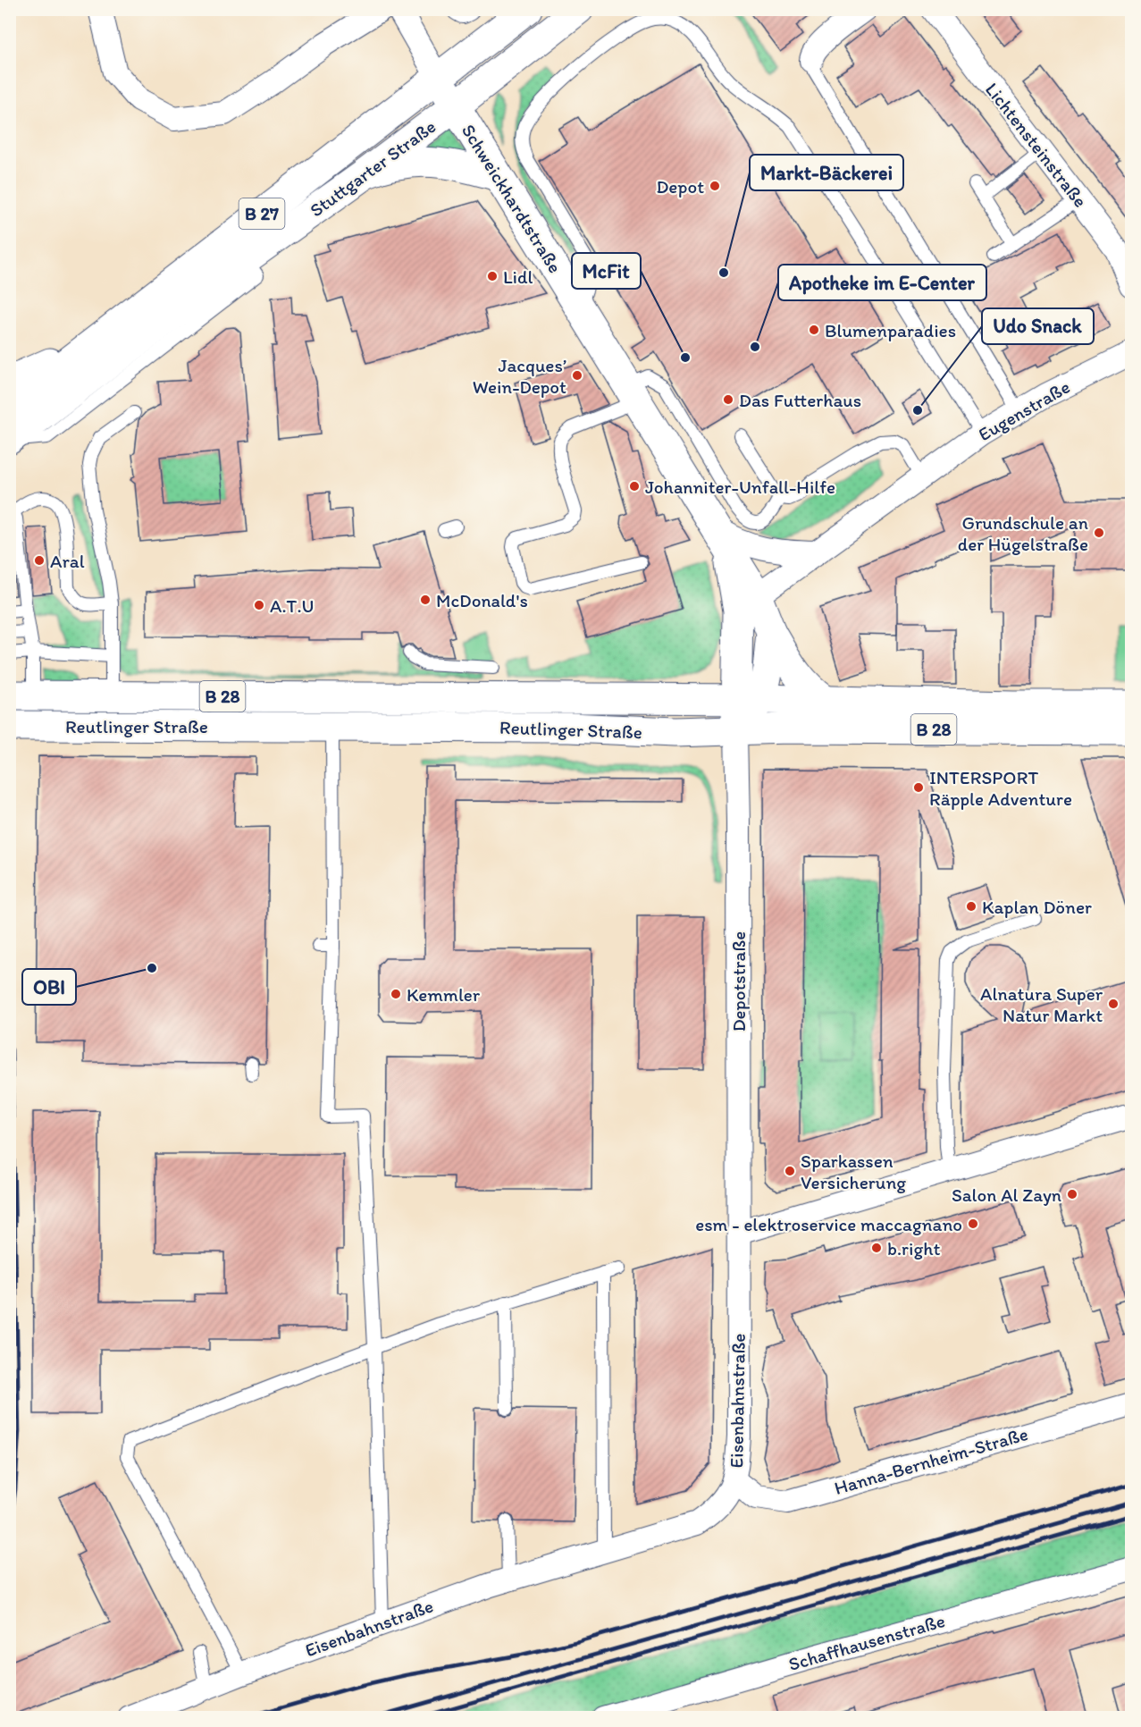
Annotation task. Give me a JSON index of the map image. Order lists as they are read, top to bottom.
{
  "streets": {
    "main road": [
      "Stuttgarter Straße",
      "Schweickhardtstraße",
      "B 27",
      "B 28",
      "Reutlinger Straße"
    ],
    "street": [
      "Lichtensteinstraße",
      "Eugenstraße",
      "Depotstraße",
      "Eisenbahnstraße",
      "Hanna-Bernheim-Straße",
      "Schaffhausenstraße"
    ]
  },
  "crossings": [
    ["Stuttgarter Straße", "Schweickhardtstraße"],
    ["Schweickhardtstraße", "Eugenstraße"],
    ["Schweickhardtstraße", "Reutlinger Straße"],
    ["Schweickhardtstraße", "Depotstraße"],
    ["Reutlinger Straße", "Depotstraße"],
    ["Depotstraße", "Eisenbahnstraße"],
    ["Eisenbahnstraße", "Hanna-Bernheim-Straße"]
  ],
  "places": [
    "Depot",
    "Markt-Bäckerei",
    "Lidl",
    "Blumenparadies",
    "Apotheke im E-Center",
    "McFit",
    "Jacques’ Wein-Depot",
    "Das Futterhaus",
    "Udo Snack",
    "Johanniter-Unfall-Hilfe",
    "Grundschule an der Hügelstraße",
    "Aral",
    "McDonald's",
    "A.T.U",
    "INTERSPORT Räpple Adventure",
    "Kaplan Döner",
    "OBI",
    "Kemmler",
    "Alnatura Super Natur Markt",
    "Sparkassen Versicherung",
    "Salon Al Zayn",
    "esm - elektroservice maccagnano",
    "b.right"
  ]
}
